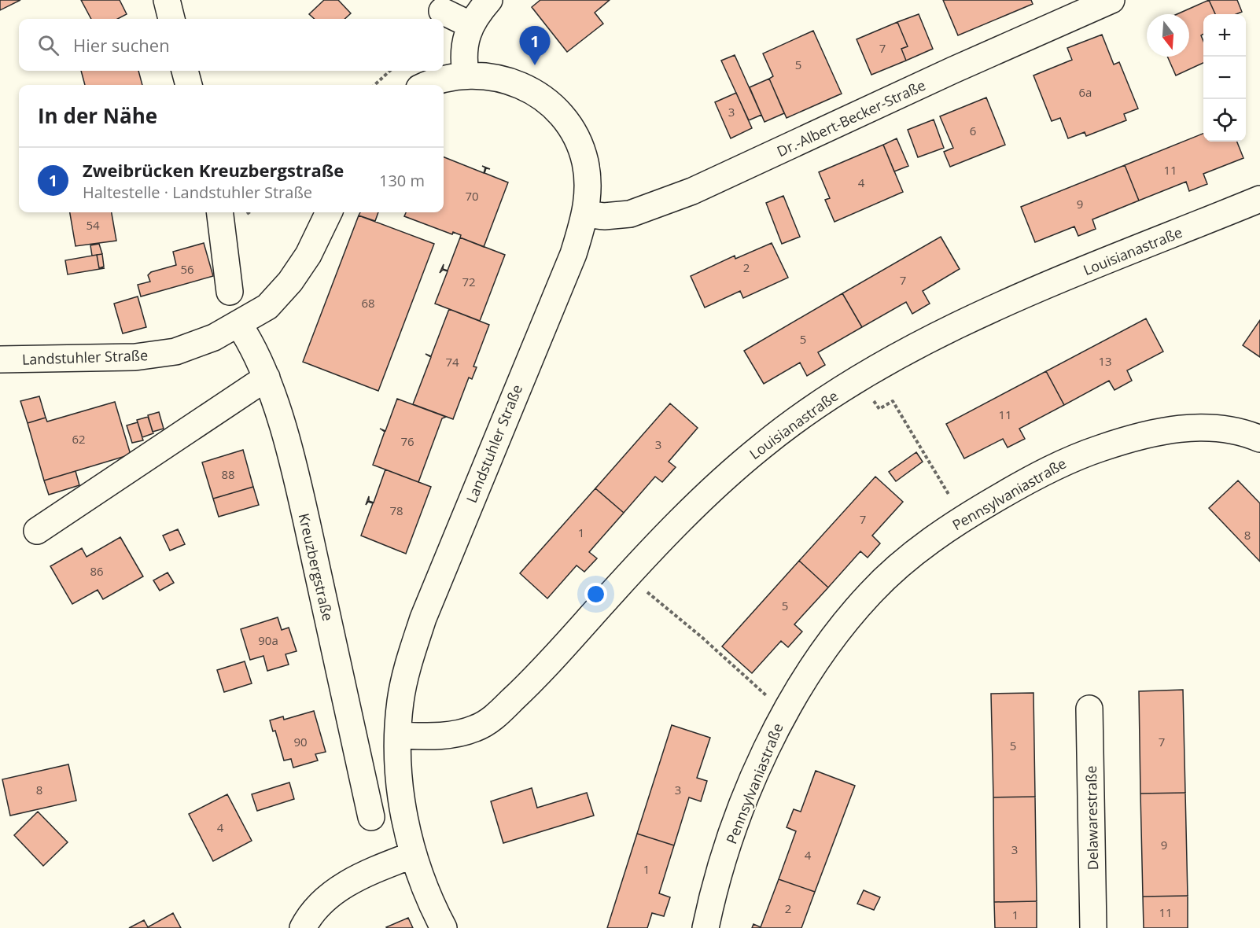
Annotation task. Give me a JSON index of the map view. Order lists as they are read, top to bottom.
{
  "streets": {
    "street": [
      "Dr.-Albert-Becker-Straße",
      "Louisianastraße",
      "Landstuhler Straße",
      "Pennsylvaniastraße",
      "Kreuzbergstraße",
      "Delawarestraße"
    ]
  },
  "crossings": [
    ["Dr.-Albert-Becker-Straße", "Landstuhler Straße"],
    ["Louisianastraße", "Landstuhler Straße"],
    ["Landstuhler Straße", "Kreuzbergstraße"]
  ],
  "house_numbers": [
    "7",
    "5",
    "6a",
    "3",
    "6",
    "11",
    "4",
    "70",
    "9",
    "54",
    "2",
    "56",
    "7",
    "72",
    "68",
    "5",
    "13",
    "74",
    "11",
    "62",
    "76",
    "3",
    "88",
    "78",
    "7",
    "1",
    "8",
    "86",
    "5",
    "90a",
    "90",
    "7",
    "5",
    "8",
    "3",
    "4",
    "9",
    "3",
    "4",
    "1",
    "2",
    "11",
    "1"
  ],
  "north": "bottom",
  "page": {
    "map_buttons": ["+", "−"],
    "search": "Hier suchen",
    "pins": "1",
    "heading": "In der Nähe",
    "list": [
      {
        "mark": "1",
        "name": "Zweibrücken Kreuzbergstraße",
        "note": "Haltestelle · Landstuhler Straße",
        "value": "130 m"
      }
    ]
  }
}
